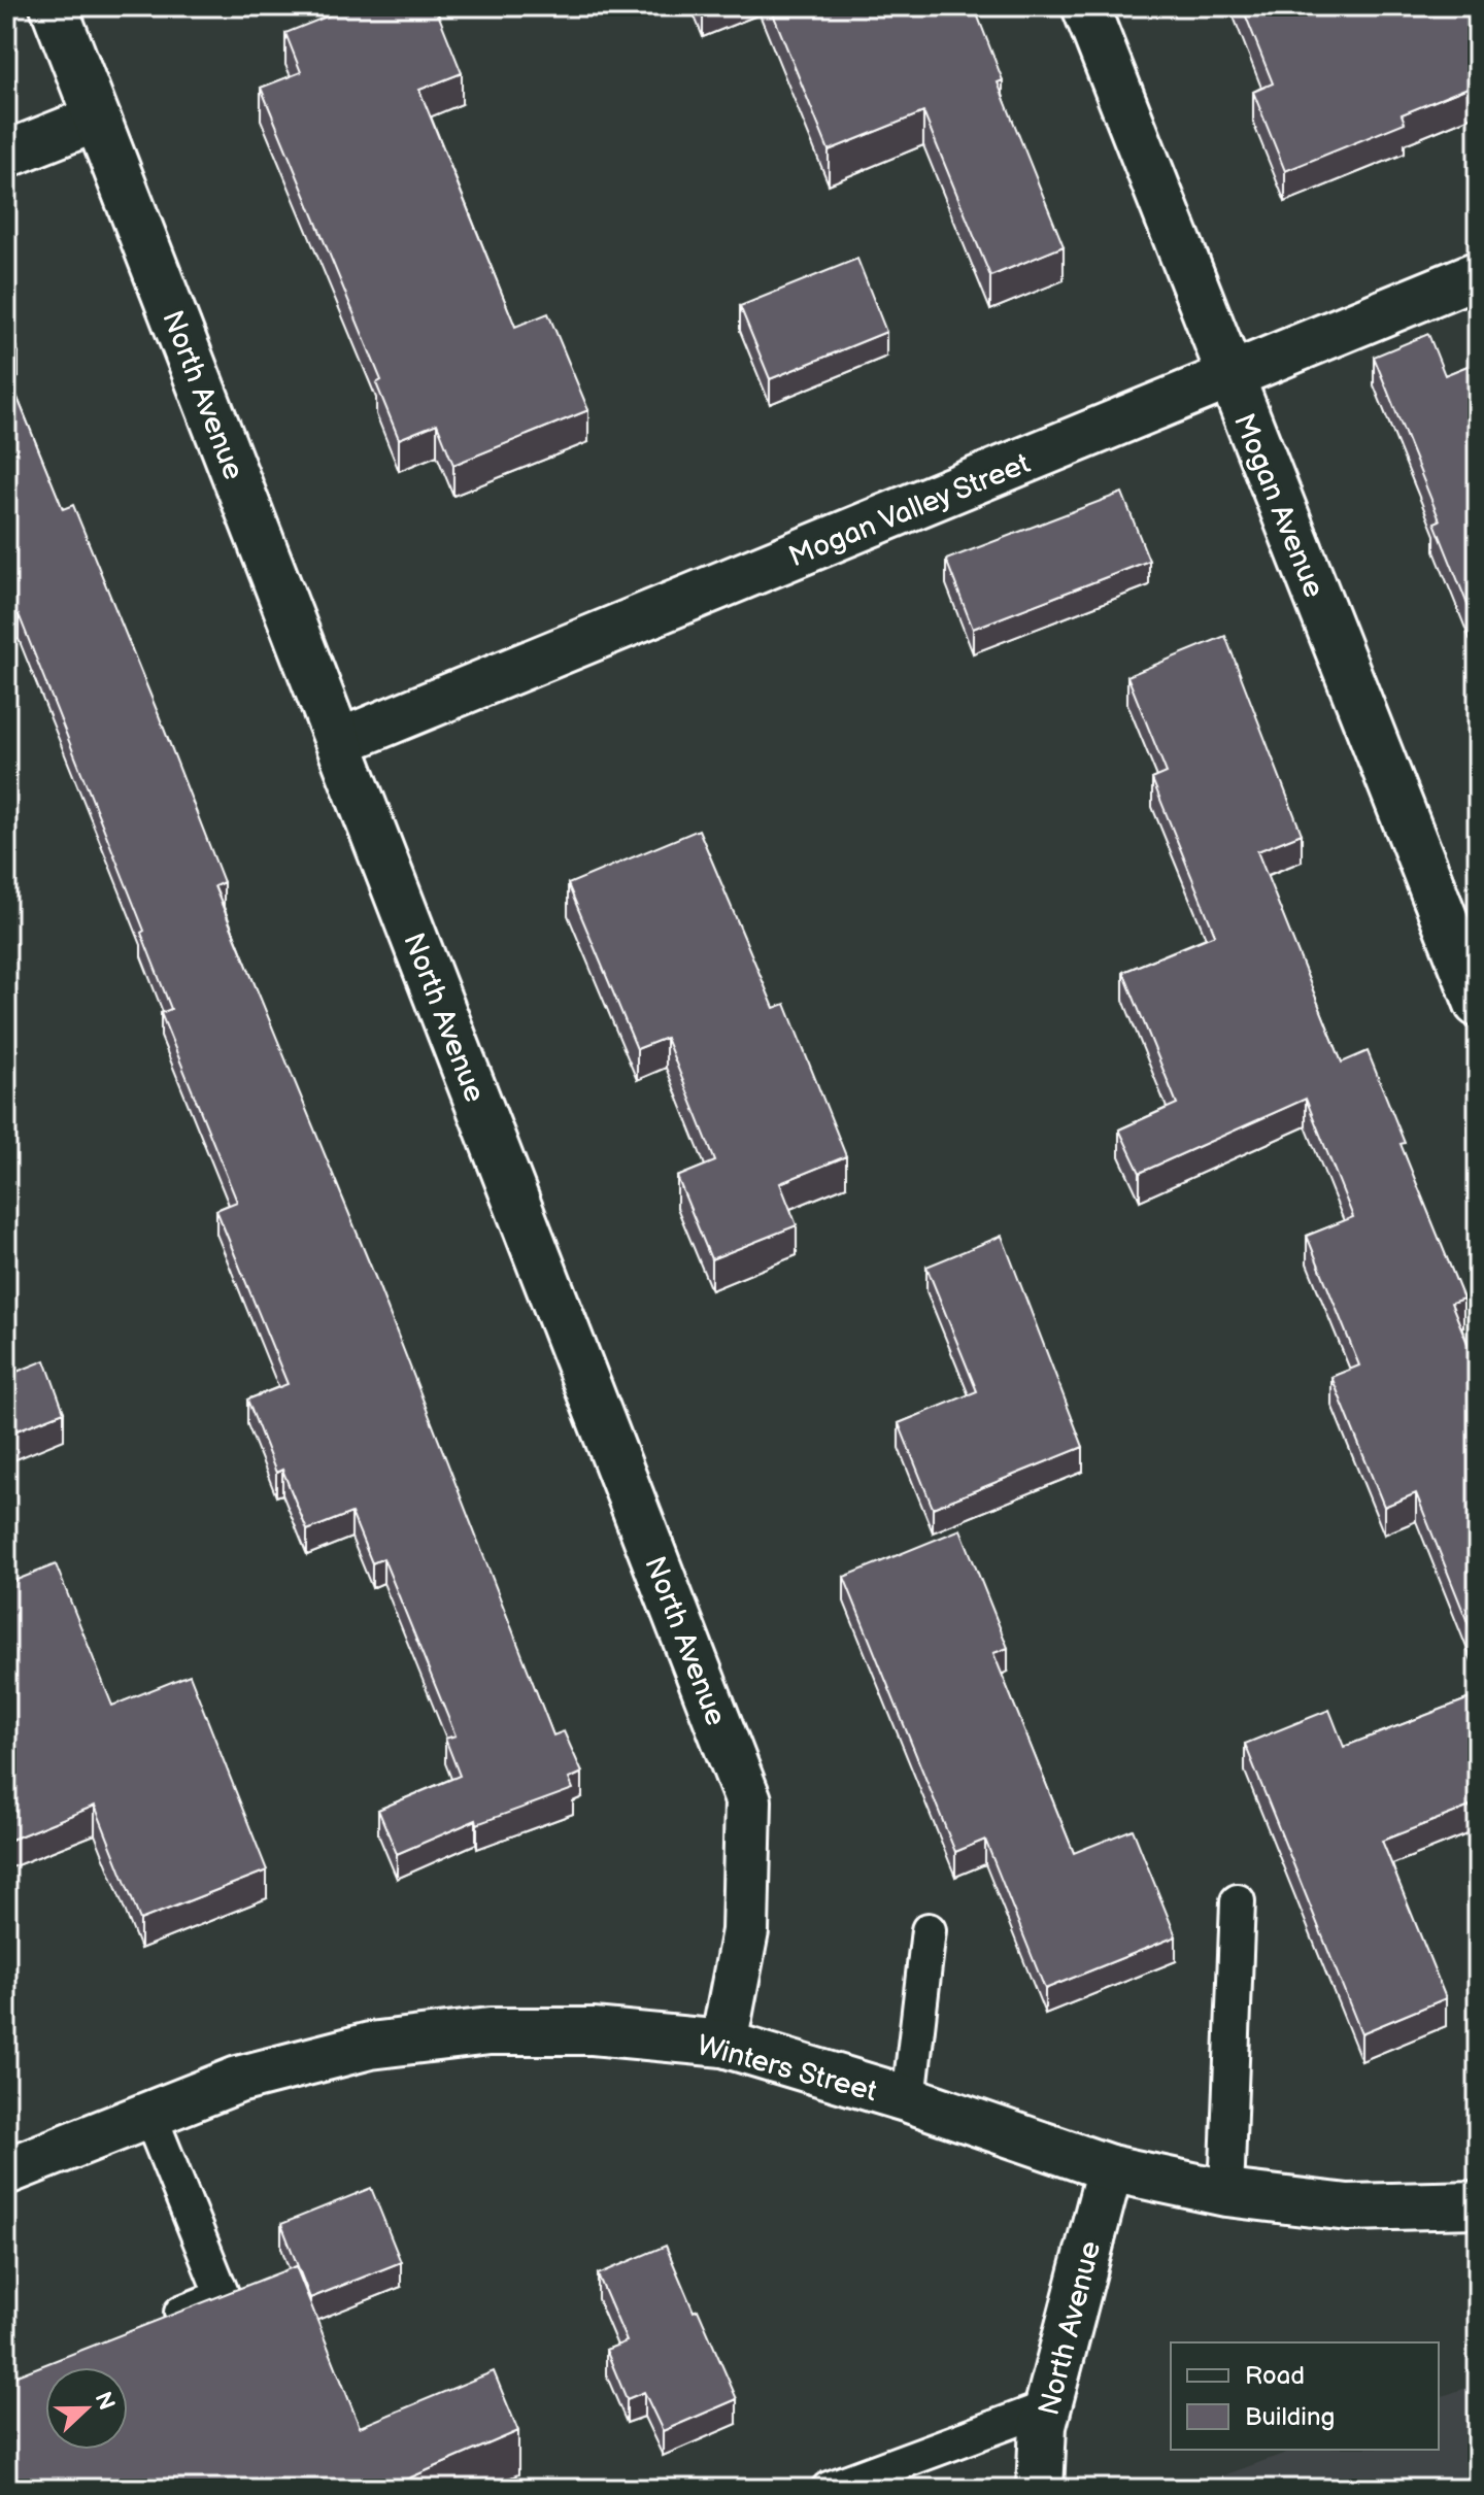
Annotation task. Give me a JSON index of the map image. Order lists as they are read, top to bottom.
{
  "streets": {
    "street": [
      "North Avenue",
      "Mogan Avenue",
      "Mogan Valley Street",
      "Winters Street"
    ]
  },
  "crossings": [
    ["North Avenue", "Mogan Valley Street"],
    ["North Avenue", "Winters Street"],
    ["Mogan Avenue", "Mogan Valley Street"]
  ],
  "legend": ["Road", "Building"],
  "north": "right"
}
